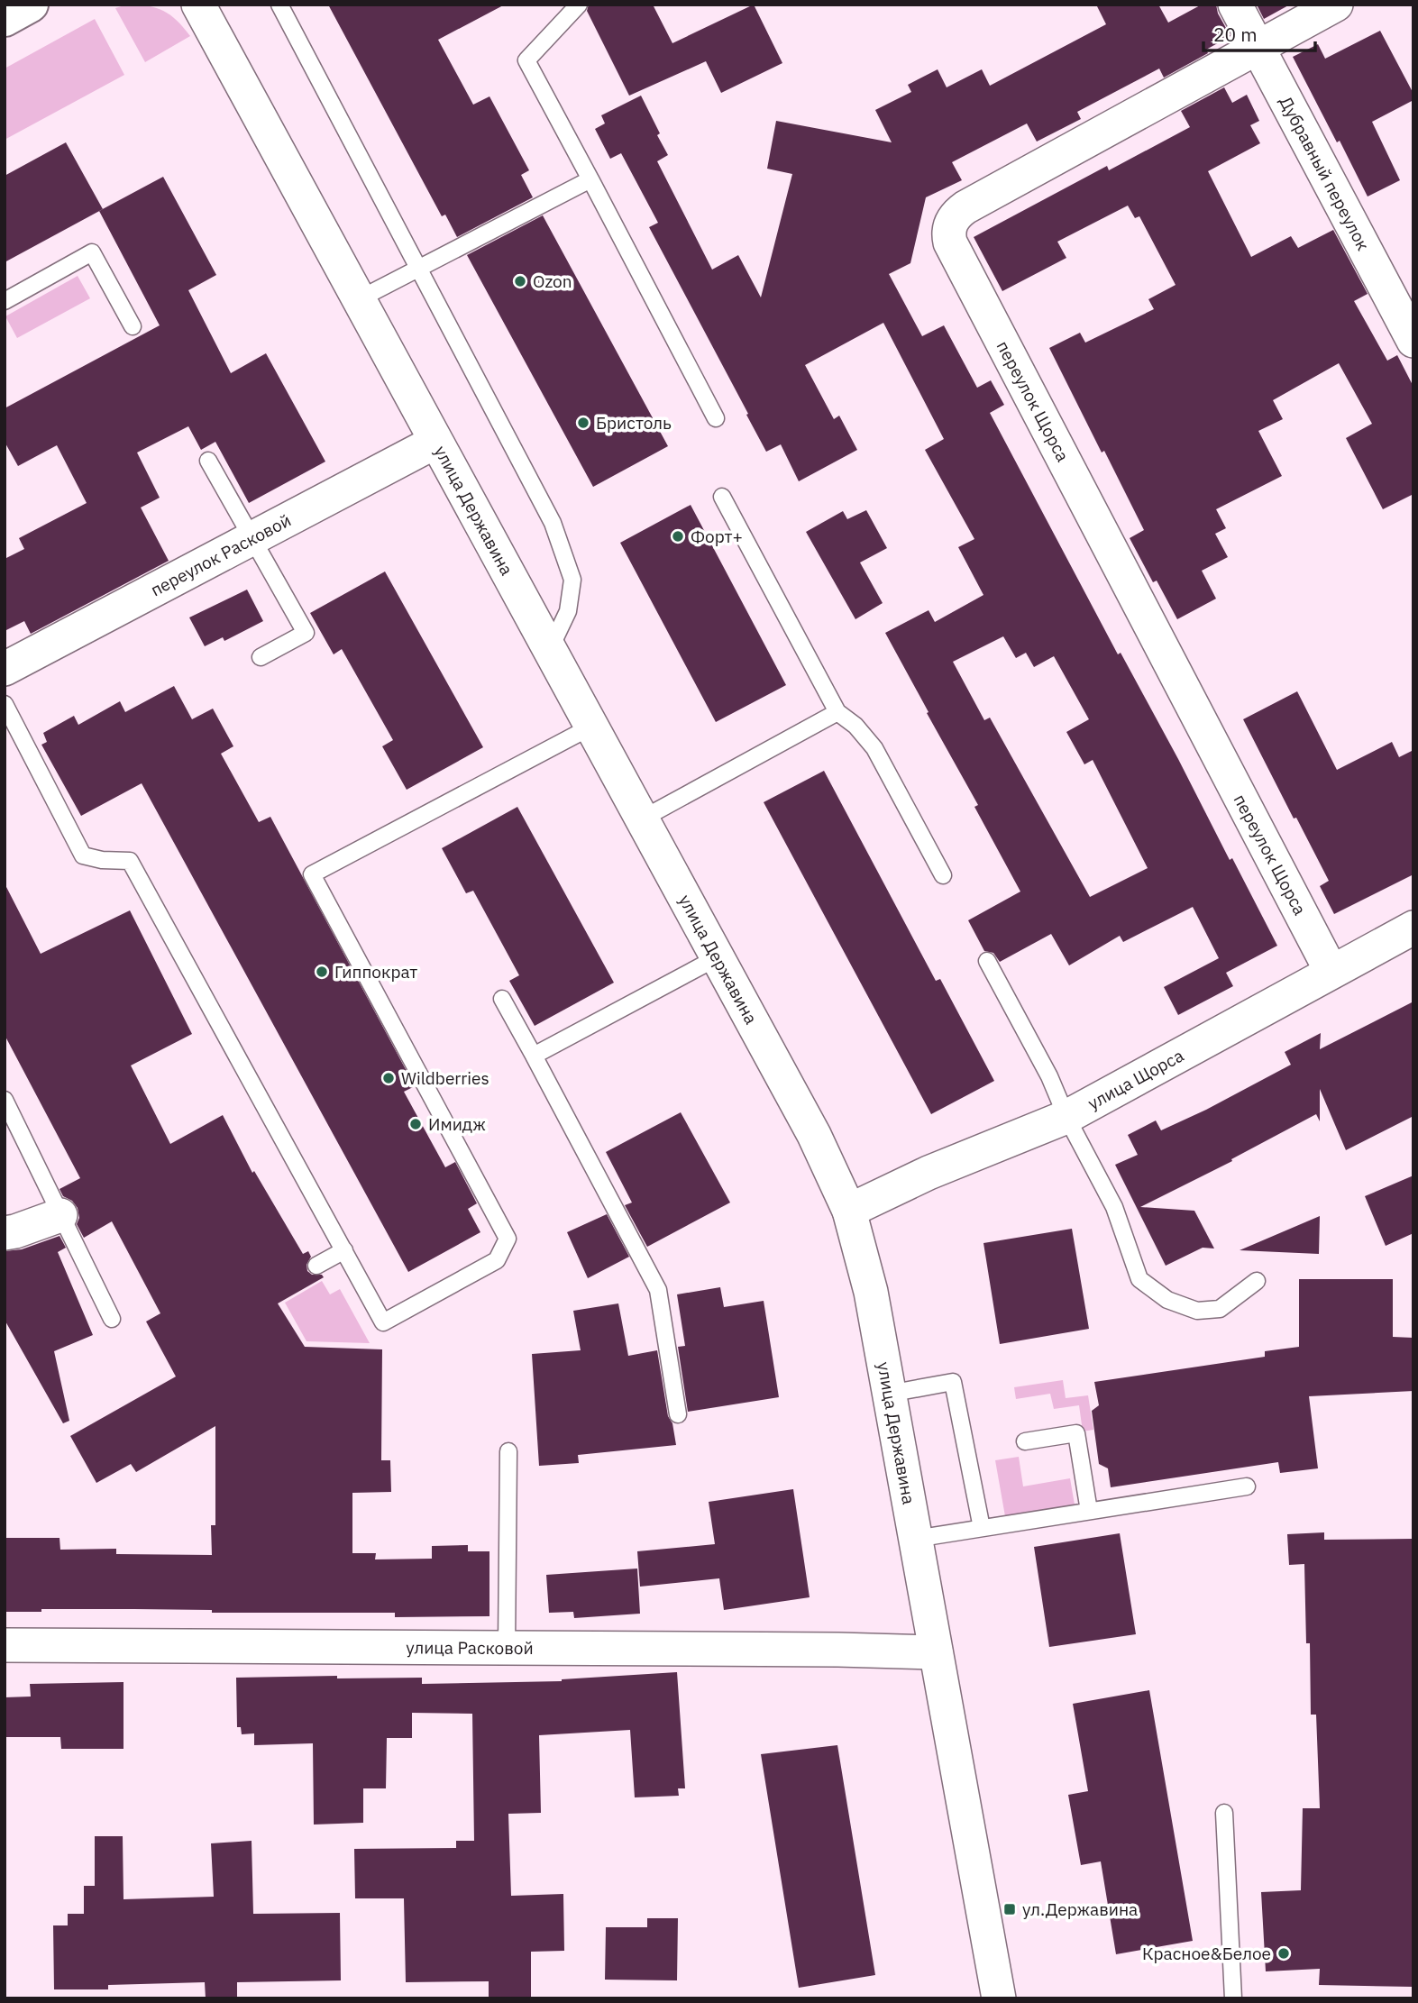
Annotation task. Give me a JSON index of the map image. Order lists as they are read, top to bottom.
{
  "streets": {
    "street": [
      "Дубравный переулок",
      "переулок Щорса",
      "улица Державина",
      "переулок Расковой",
      "улица Щорса",
      "улица Расковой"
    ]
  },
  "crossings": [
    ["Дубравный переулок", "переулок Щорса"],
    ["переулок Щорса", "улица Щорса"],
    ["улица Державина", "переулок Расковой"],
    ["улица Державина", "улица Щорса"],
    ["улица Державина", "улица Расковой"]
  ],
  "places": {
    "other": [
      "Ozon",
      "Бристоль",
      "Форт+",
      "Гиппократ",
      "Wildberries",
      "Имидж",
      "Красное&Белое"
    ],
    "transit": ["ул.Державина"]
  },
  "scale_bar": "20 m"
}
